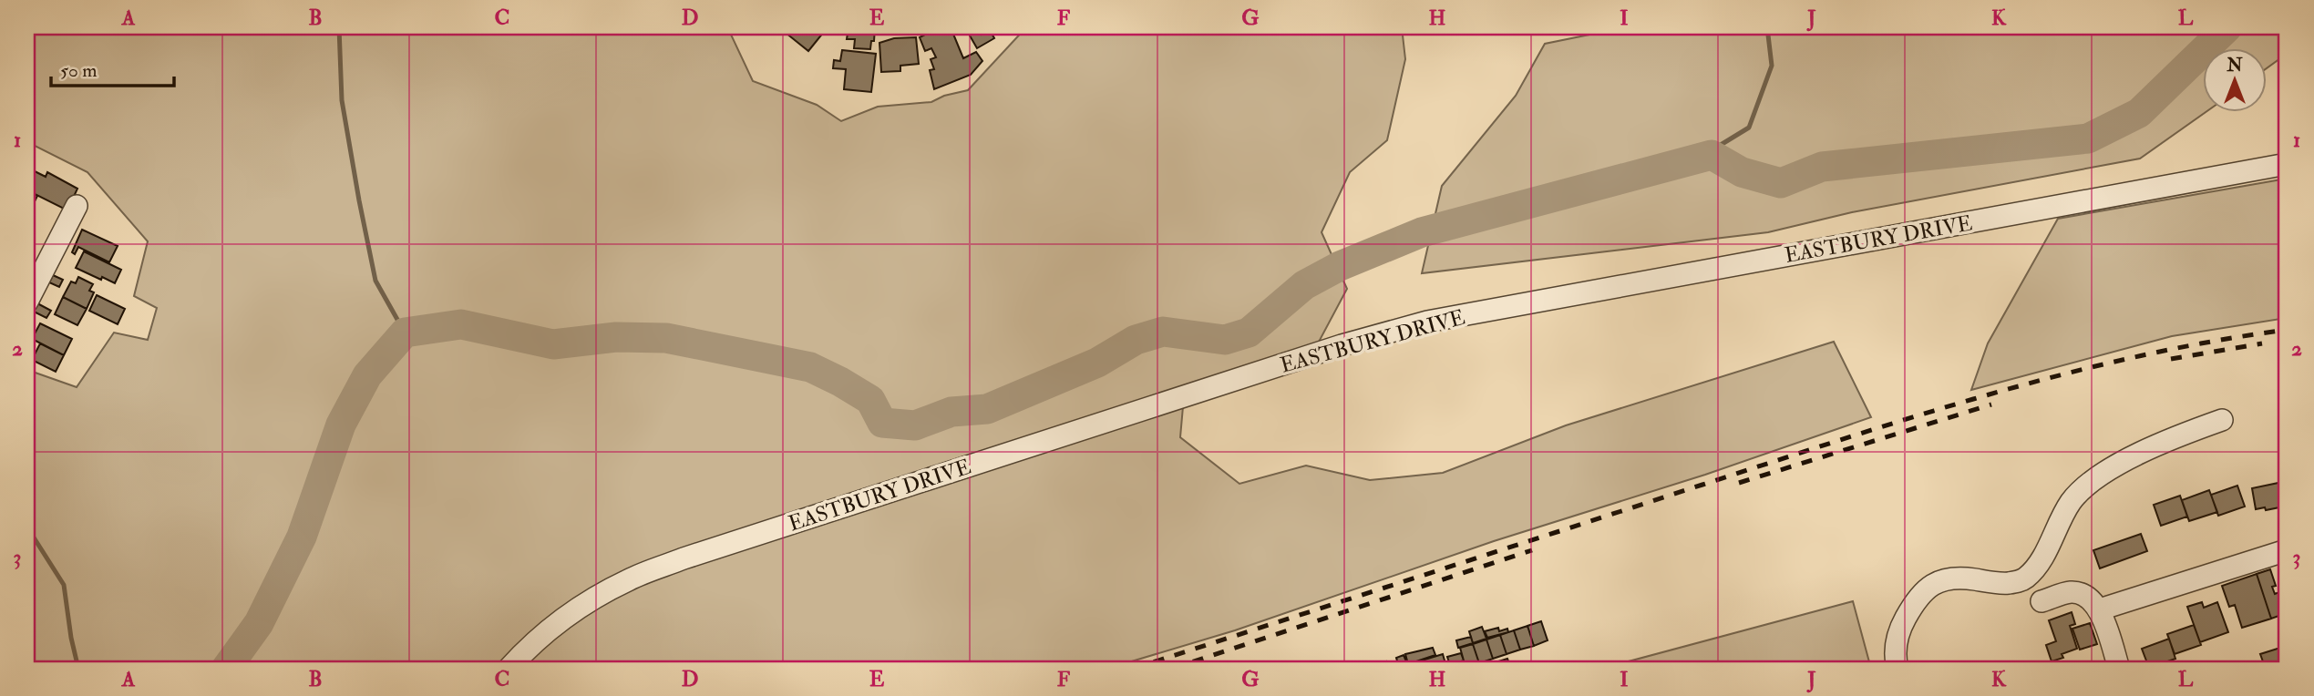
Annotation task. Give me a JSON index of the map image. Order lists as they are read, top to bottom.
{
  "streets": {
    "street": ["EASTBURY DRIVE"]
  },
  "scale_bar": "50 m",
  "north": "top",
  "grid": {
    "columns": [
      "A",
      "B",
      "C",
      "D",
      "E",
      "F",
      "G",
      "H",
      "I",
      "J",
      "K",
      "L"
    ],
    "rows": ["1", "2", "3"]
  }
}
